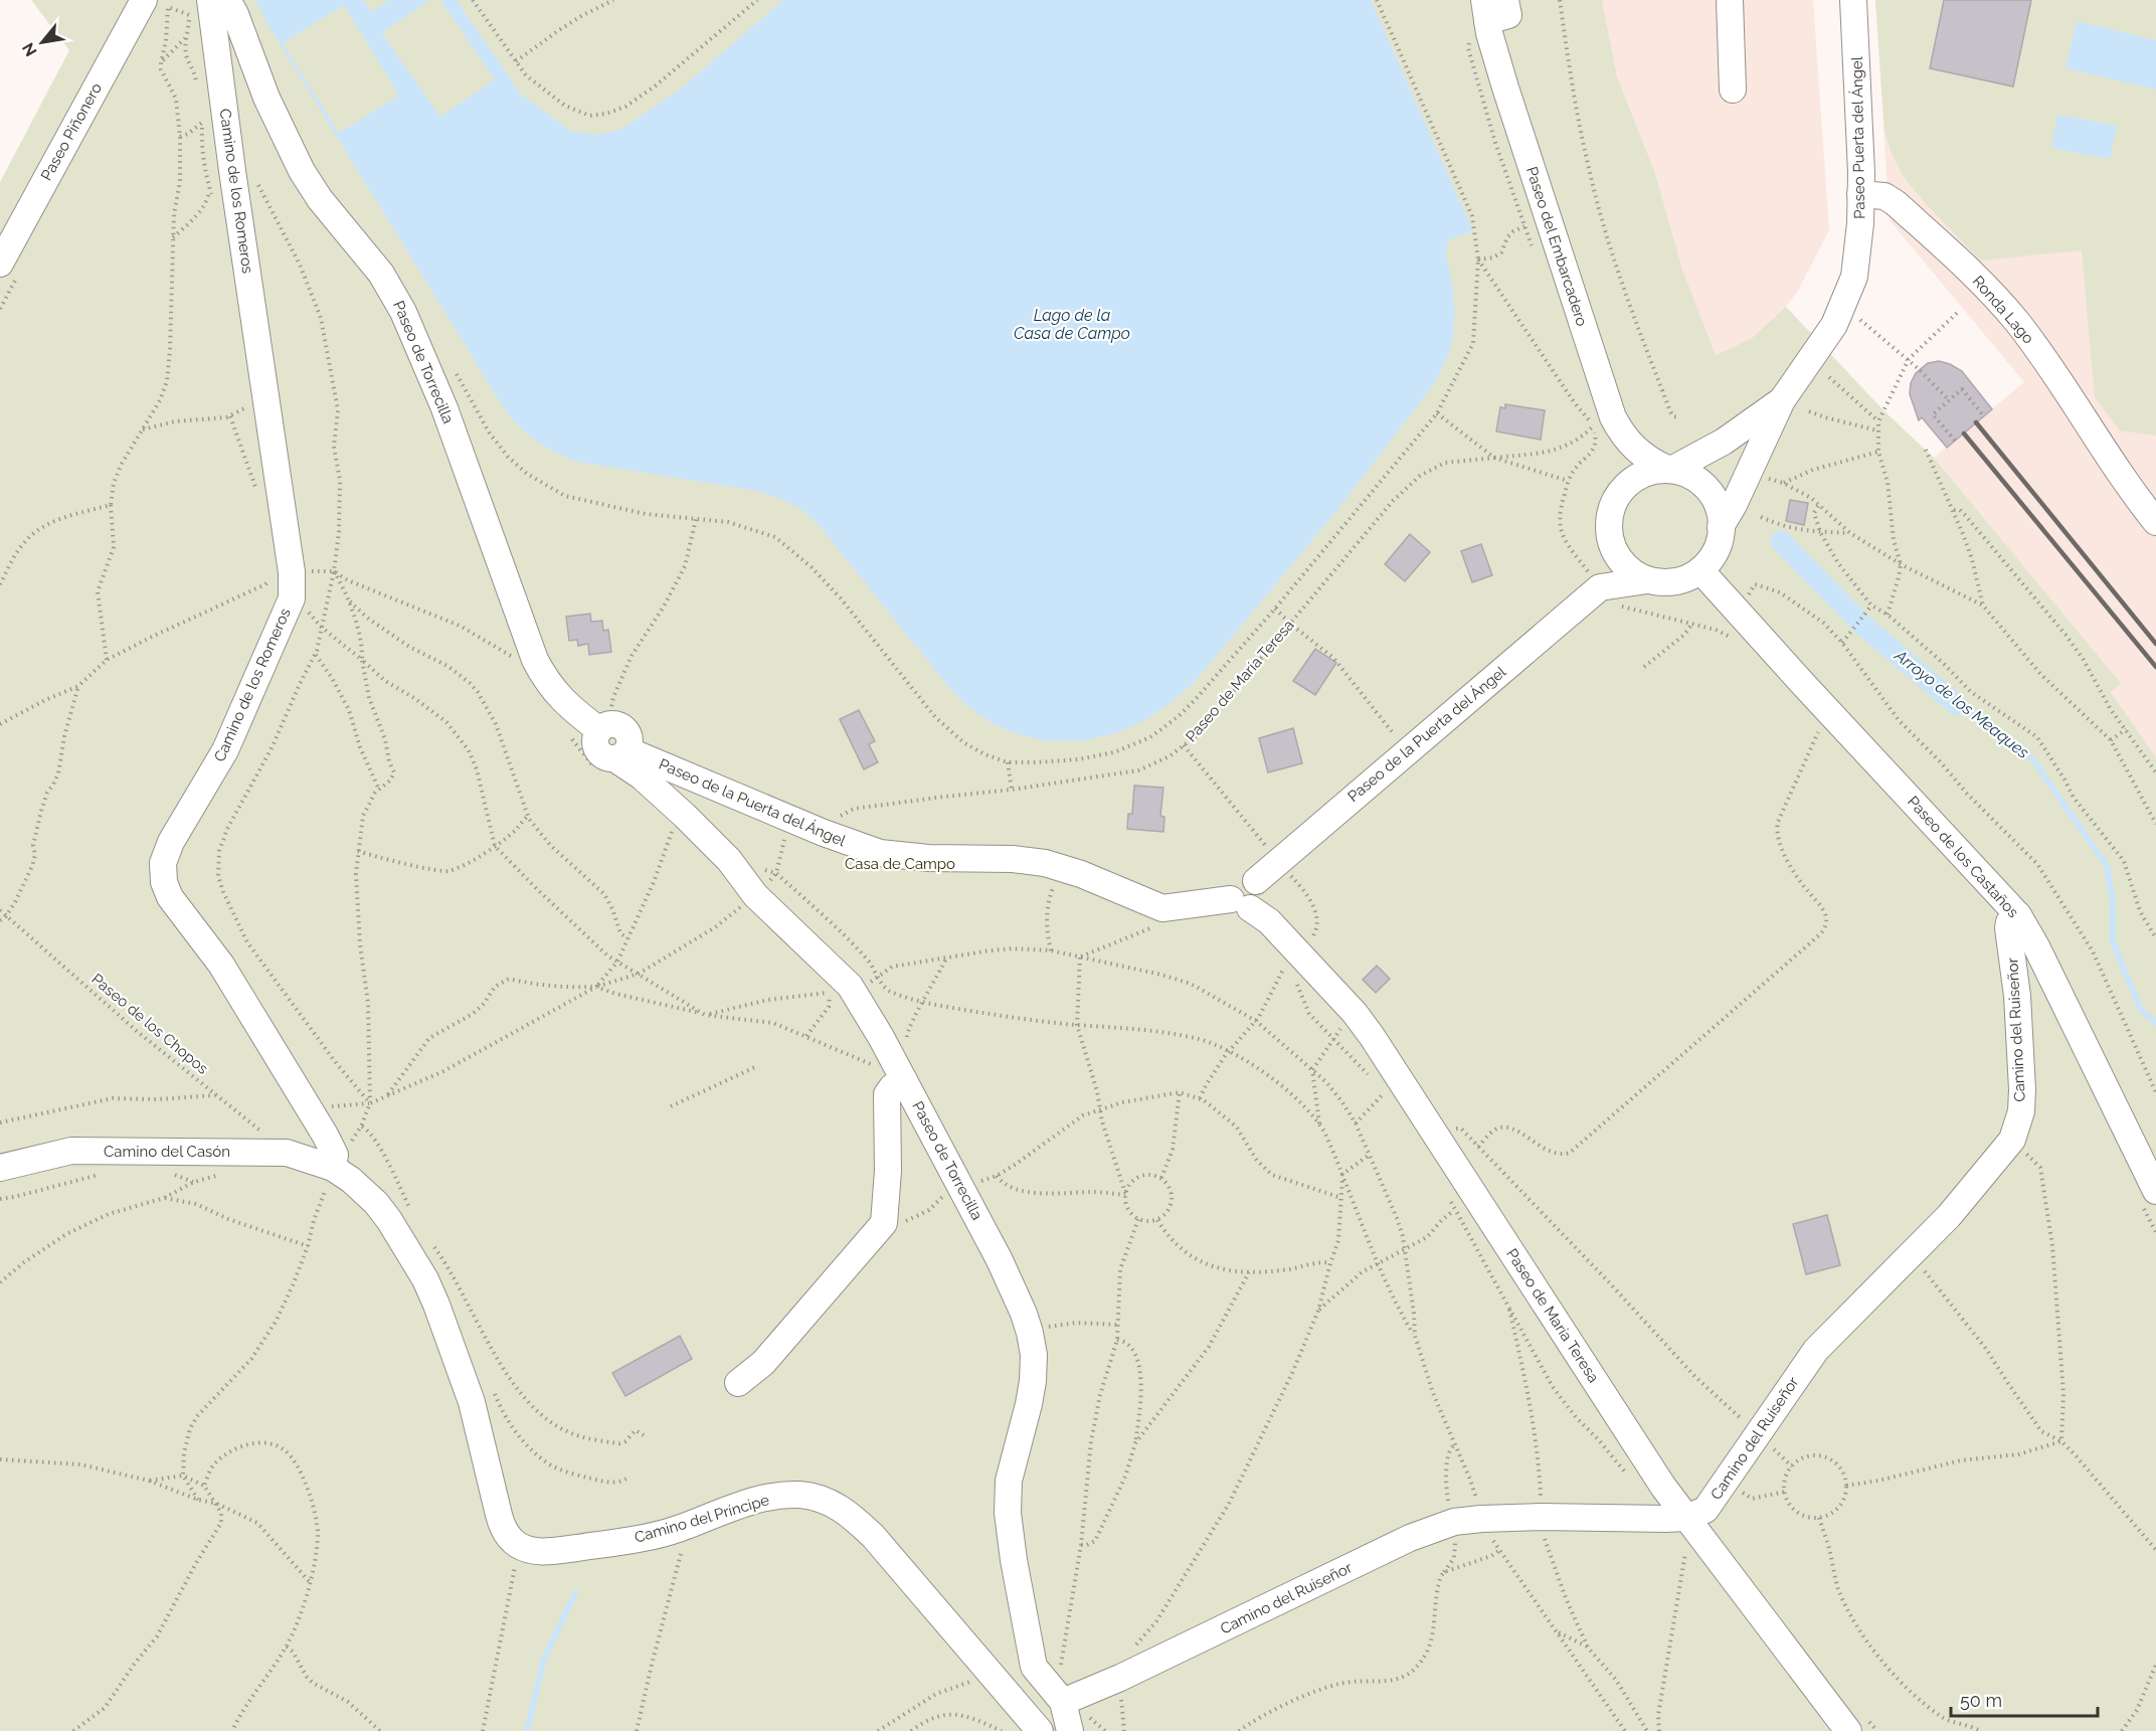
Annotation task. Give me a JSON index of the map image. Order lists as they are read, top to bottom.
{
  "streets": {
    "street": [
      "Paseo Piñonero",
      "Paseo Puerta del Ángel",
      "Camino de los Romeros",
      "Paseo del Embarcadero",
      "Ronda Lago",
      "Paseo de Torrecilla",
      "Paseo de María Teresa",
      "Paseo de la Puerta del Ángel",
      "Paseo de los Castaños",
      "Camino del Ruiseñor",
      "Camino del Casón",
      "Camino del Príncipe"
    ],
    "path": ["Paseo de los Chopos"]
  },
  "crossings": [
    ["Paseo Puerta del Ángel", "Paseo del Embarcadero"],
    ["Paseo Puerta del Ángel", "Ronda Lago"],
    ["Paseo Puerta del Ángel", "Paseo de los Castaños"],
    ["Camino de los Romeros", "Paseo de Torrecilla"],
    ["Camino de los Romeros", "Camino del Casón"],
    ["Paseo del Embarcadero", "Paseo de los Castaños"],
    ["Paseo de Torrecilla", "Paseo de la Puerta del Ángel"],
    ["Paseo de María Teresa", "Paseo de la Puerta del Ángel"],
    ["Paseo de María Teresa", "Camino del Ruiseñor"],
    ["Paseo de los Castaños", "Camino del Ruiseñor"],
    ["Paseo de los Chopos", "Camino del Casón"]
  ],
  "water": ["Lago de la Casa de Campo", "Arroyo de los Meaques"],
  "parks": ["Casa de Campo"],
  "scale_bar": "50 m",
  "north": "bottom left"
}
